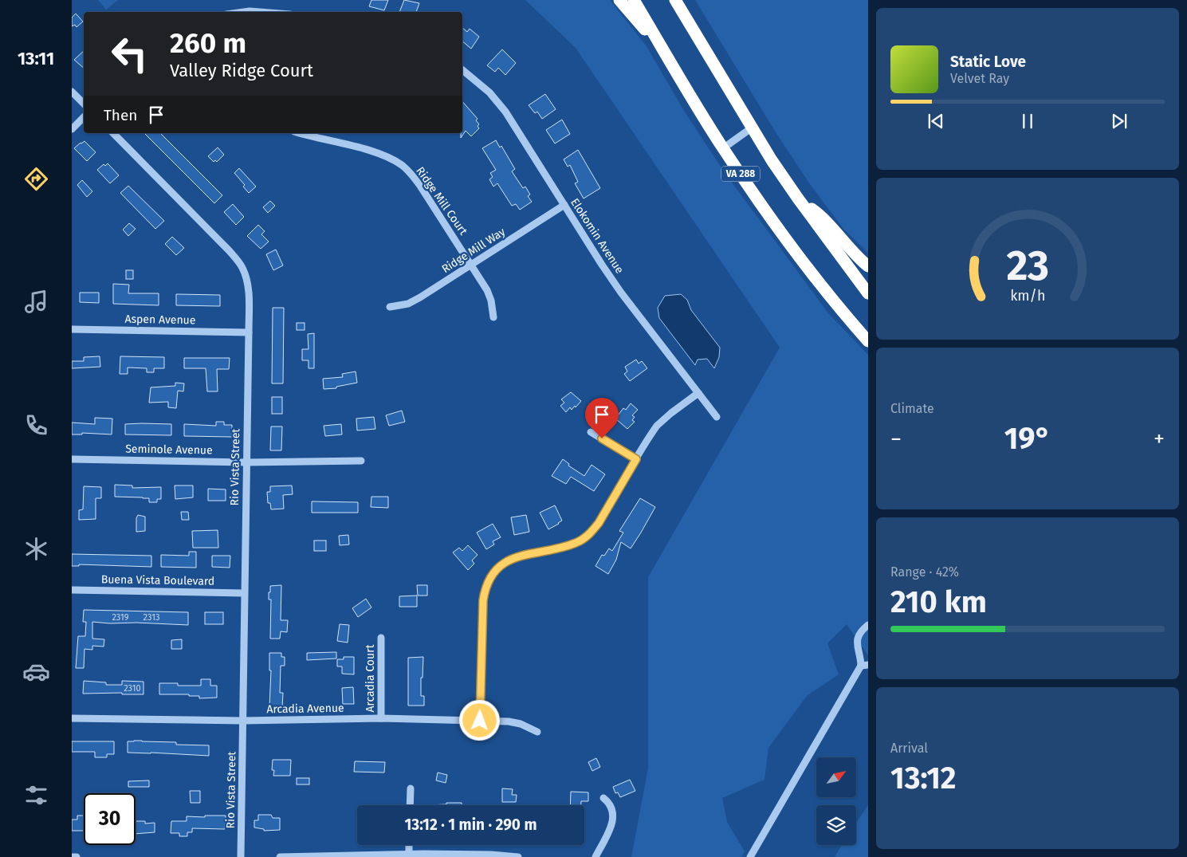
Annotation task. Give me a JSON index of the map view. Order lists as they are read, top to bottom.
{
  "streets": {
    "highway": ["VA 288"],
    "street": [
      "Ridge Mill Court",
      "Elokomin Avenue",
      "Ridge Mill Way",
      "Aspen Avenue",
      "Seminole Avenue",
      "Rio Vista Street",
      "Buena Vista Boulevard",
      "Arcadia Court",
      "Arcadia Avenue"
    ]
  },
  "crossings": [
    ["Ridge Mill Court", "Ridge Mill Way"],
    ["Elokomin Avenue", "Ridge Mill Way"],
    ["Aspen Avenue", "Rio Vista Street"],
    ["Seminole Avenue", "Rio Vista Street"],
    ["Rio Vista Street", "Buena Vista Boulevard"],
    ["Rio Vista Street", "Arcadia Avenue"],
    ["Arcadia Court", "Arcadia Avenue"]
  ],
  "house_numbers": ["2319", "2313", "2310"],
  "north": "top right",
  "page": {
    "tabs": "13:11",
    "turn": ["260 m", "Valley Ridge Court"],
    "song": ["Static Love", "Velvet Ray"],
    "then": "Then",
    "tile": [
      "Climate",
      ["Range · 42%", "210 km"],
      ["Arrival", "13:12"]
    ],
    "heat": ["−", "19°", "+"],
    "limit": "30",
    "trip": "13:12 · 1 min · 290 m",
    "gauge": ["23", "km/h"]
  }
}
